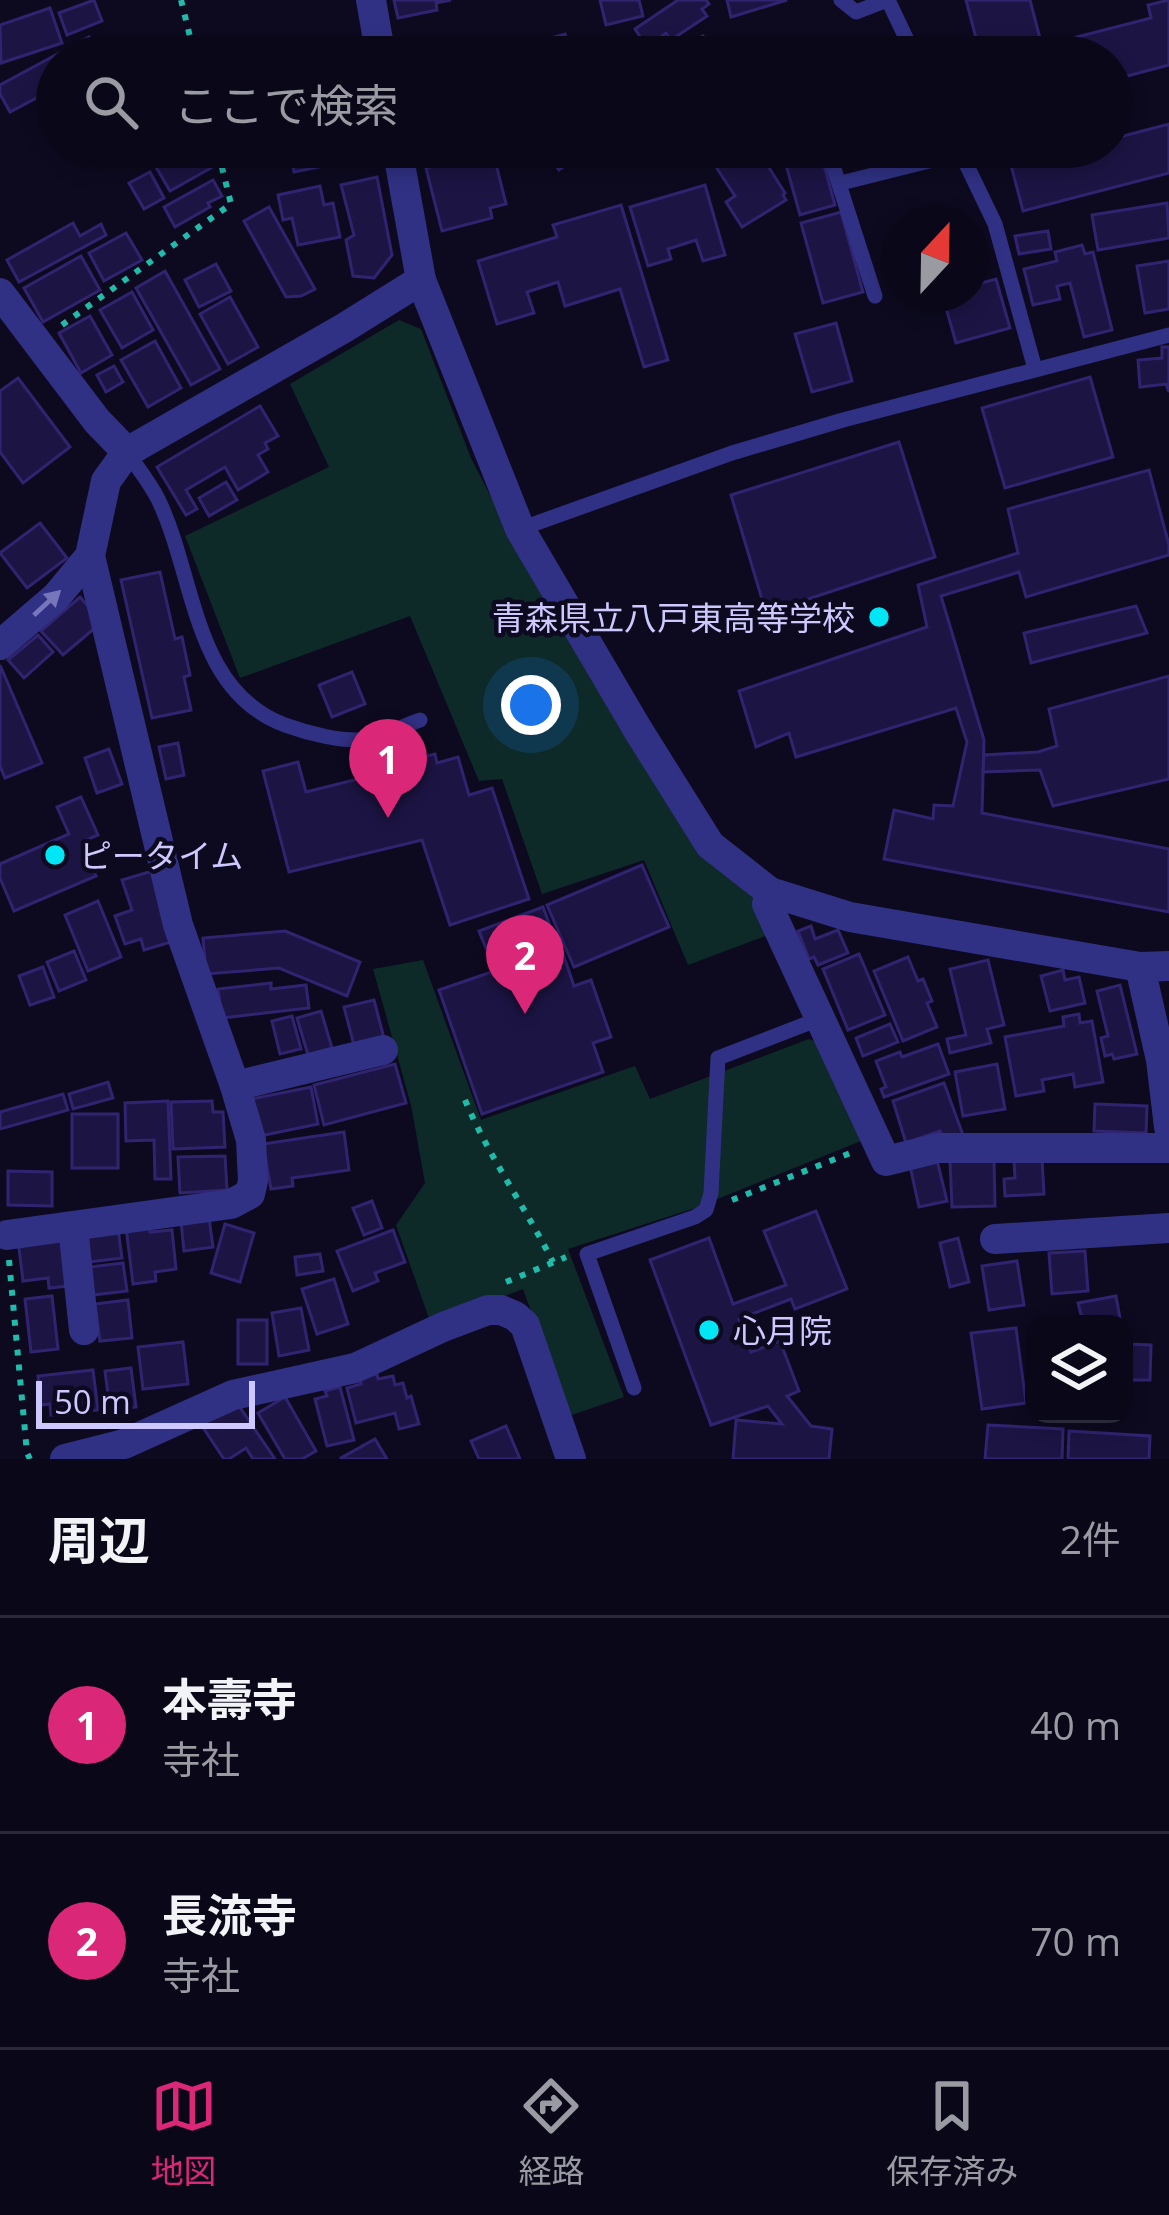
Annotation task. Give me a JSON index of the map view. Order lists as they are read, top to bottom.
{
  "places": ["青森県立八戸東高等学校", "ピータイム", "心月院"],
  "scale_bar": "50 m",
  "north": "top",
  "page": {
    "search": "ここで検索",
    "pins": ["1", "2"],
    "scale": "50 m",
    "heading": ["周辺", "2件"],
    "list": [
      {
        "mark": "1",
        "name": "本壽寺",
        "note": "寺社",
        "value": "40 m"
      },
      {
        "mark": "2",
        "name": "長流寺",
        "note": "寺社",
        "value": "70 m"
      }
    ],
    "nav": ["地図", "経路", "保存済み"]
  }
}
